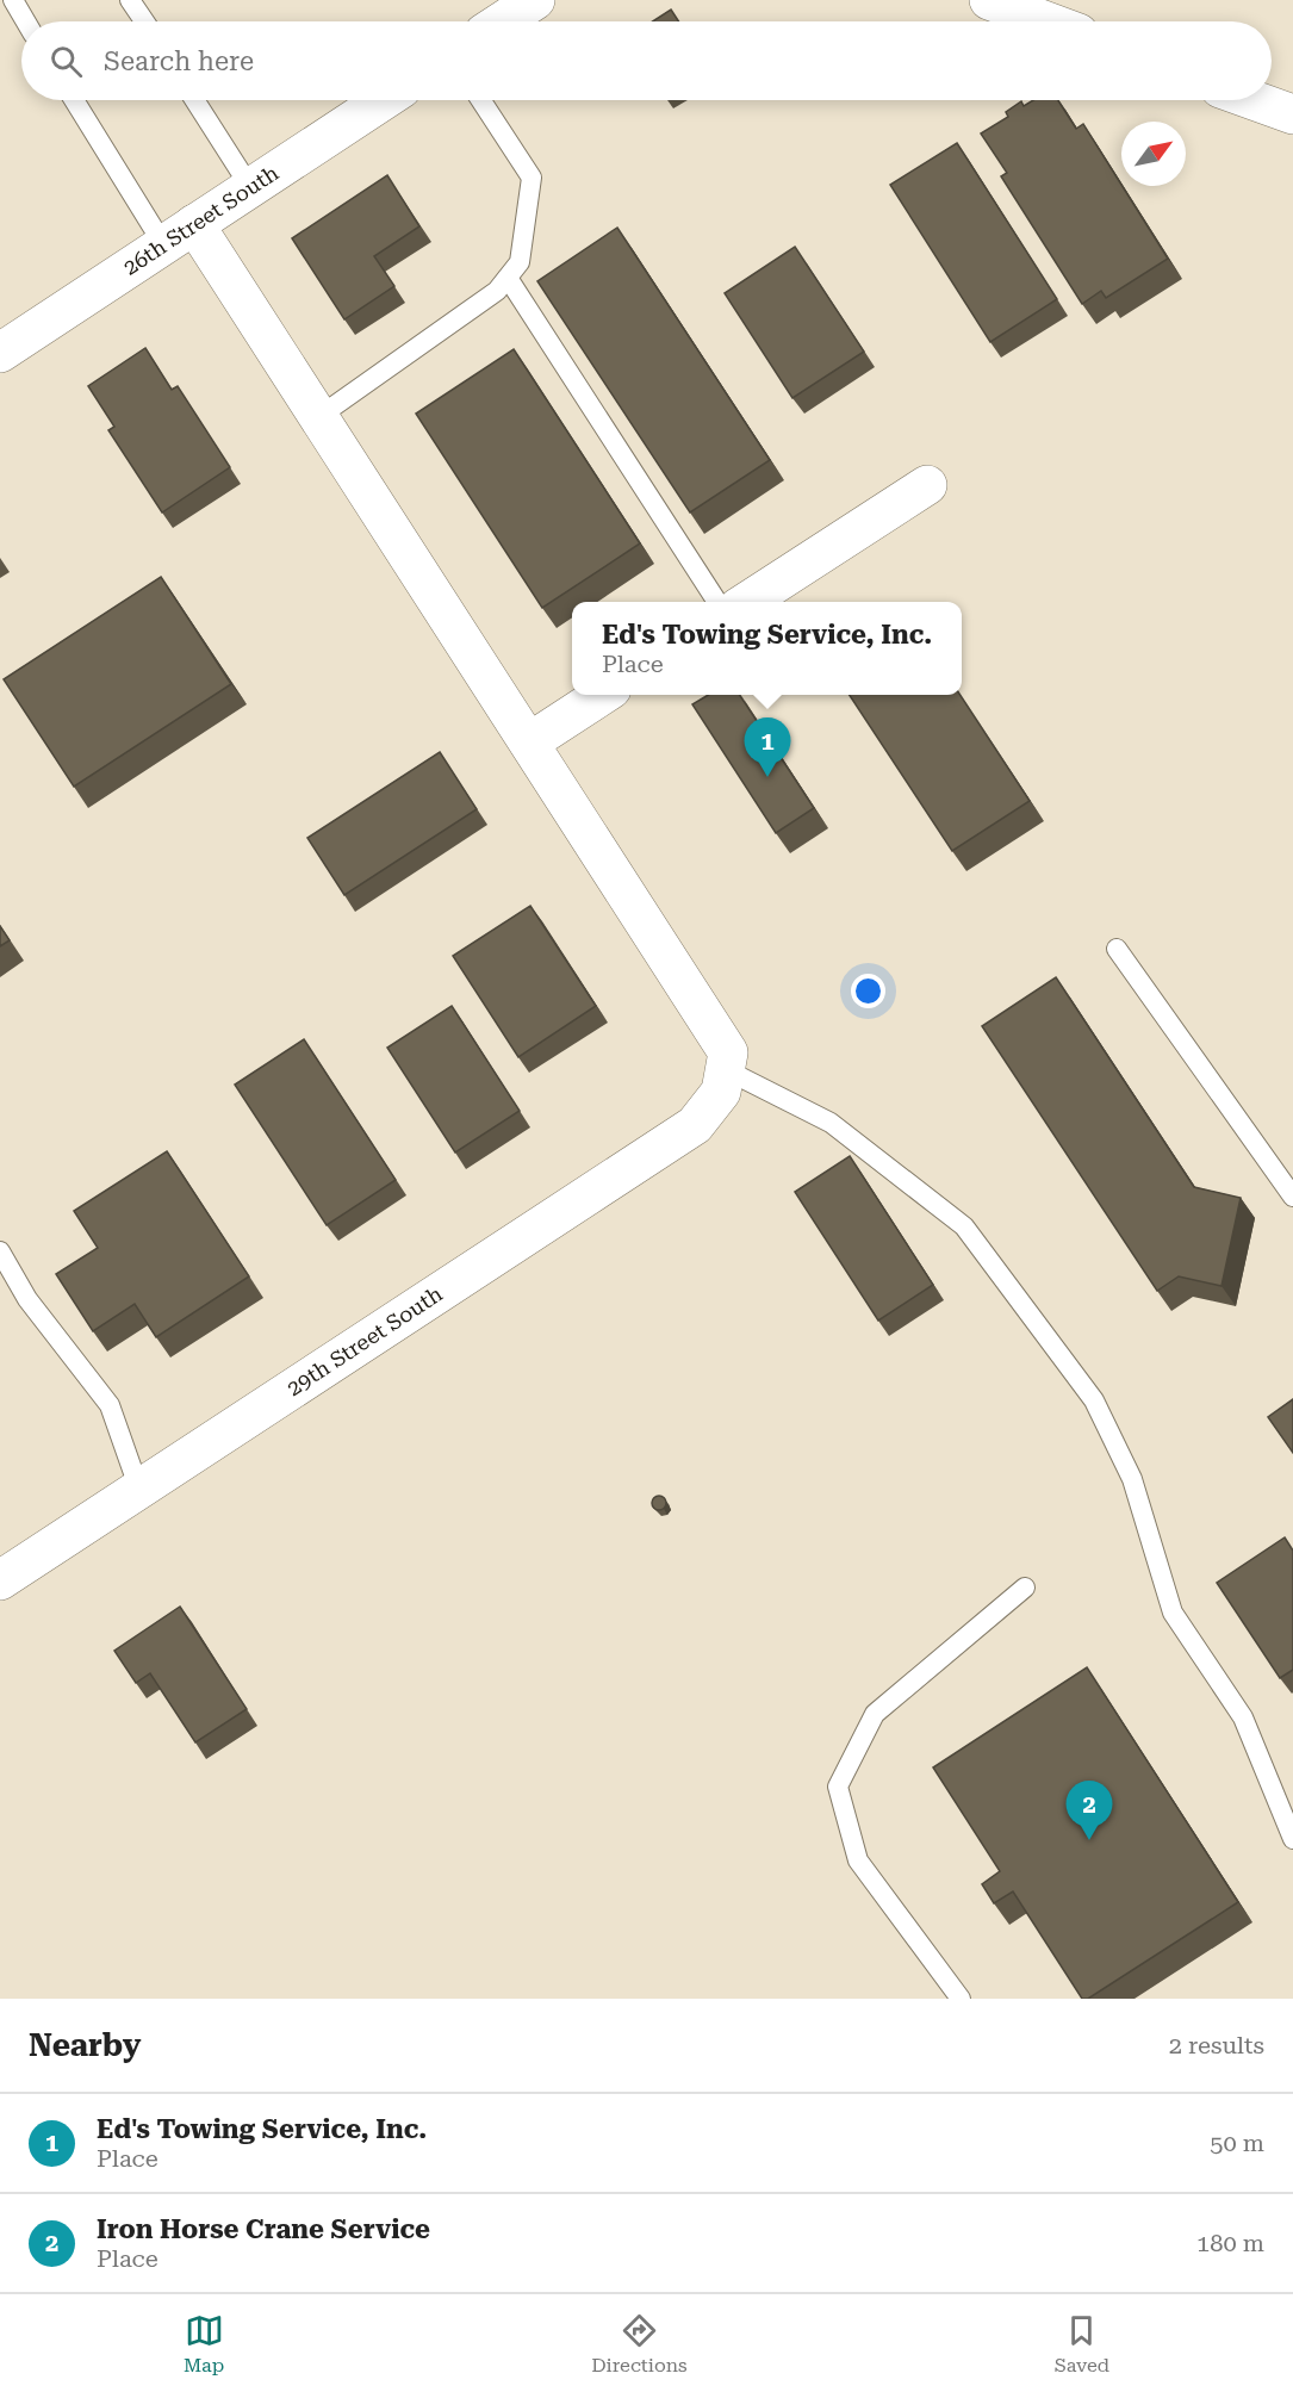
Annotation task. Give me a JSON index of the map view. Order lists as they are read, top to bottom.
{
  "streets": {
    "street": ["26th Street South", "29th Street South"]
  },
  "north": "top right",
  "page": {
    "search": "Search here",
    "popup": ["Ed's Towing Service, Inc.", "Place"],
    "pins": ["1", "2"],
    "heading": ["Nearby", "2 results"],
    "list": [
      {
        "mark": "1",
        "name": "Ed's Towing Service, Inc.",
        "note": "Place",
        "value": "50 m"
      },
      {
        "mark": "2",
        "name": "Iron Horse Crane Service",
        "note": "Place",
        "value": "180 m"
      }
    ],
    "nav": ["Map", "Directions", "Saved"]
  }
}
